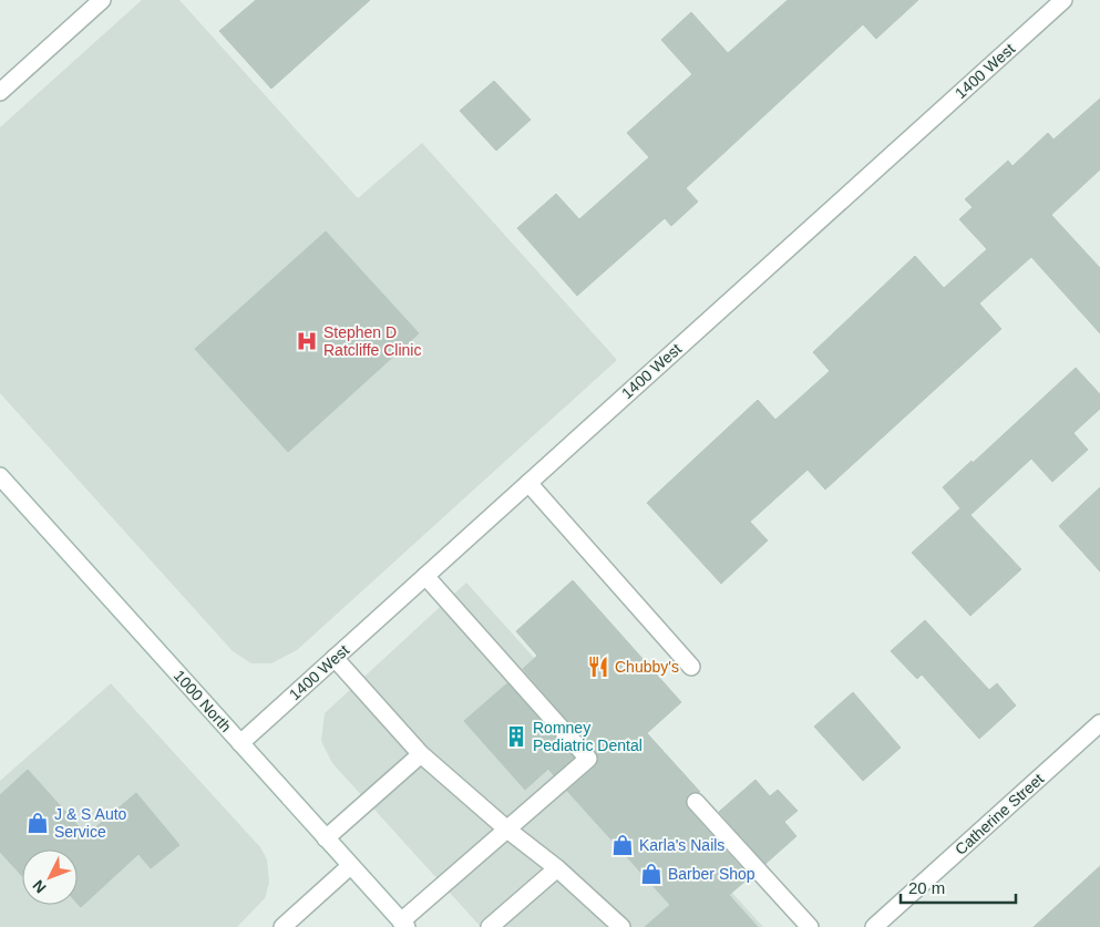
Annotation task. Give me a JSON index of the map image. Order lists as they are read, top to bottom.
{
  "streets": {
    "street": ["1400 West", "1000 North", "Catherine Street"]
  },
  "crossings": [
    ["1400 West", "1000 North"]
  ],
  "places": {
    "hospital": ["Stephen D Ratcliffe Clinic"],
    "restaurant": ["Chubby's"],
    "building": ["Romney Pediatric Dental"],
    "shop": ["J & S Auto Service", "Karla's Nails", "Barber Shop"]
  },
  "scale_bar": "20 m",
  "north": "bottom left"
}
